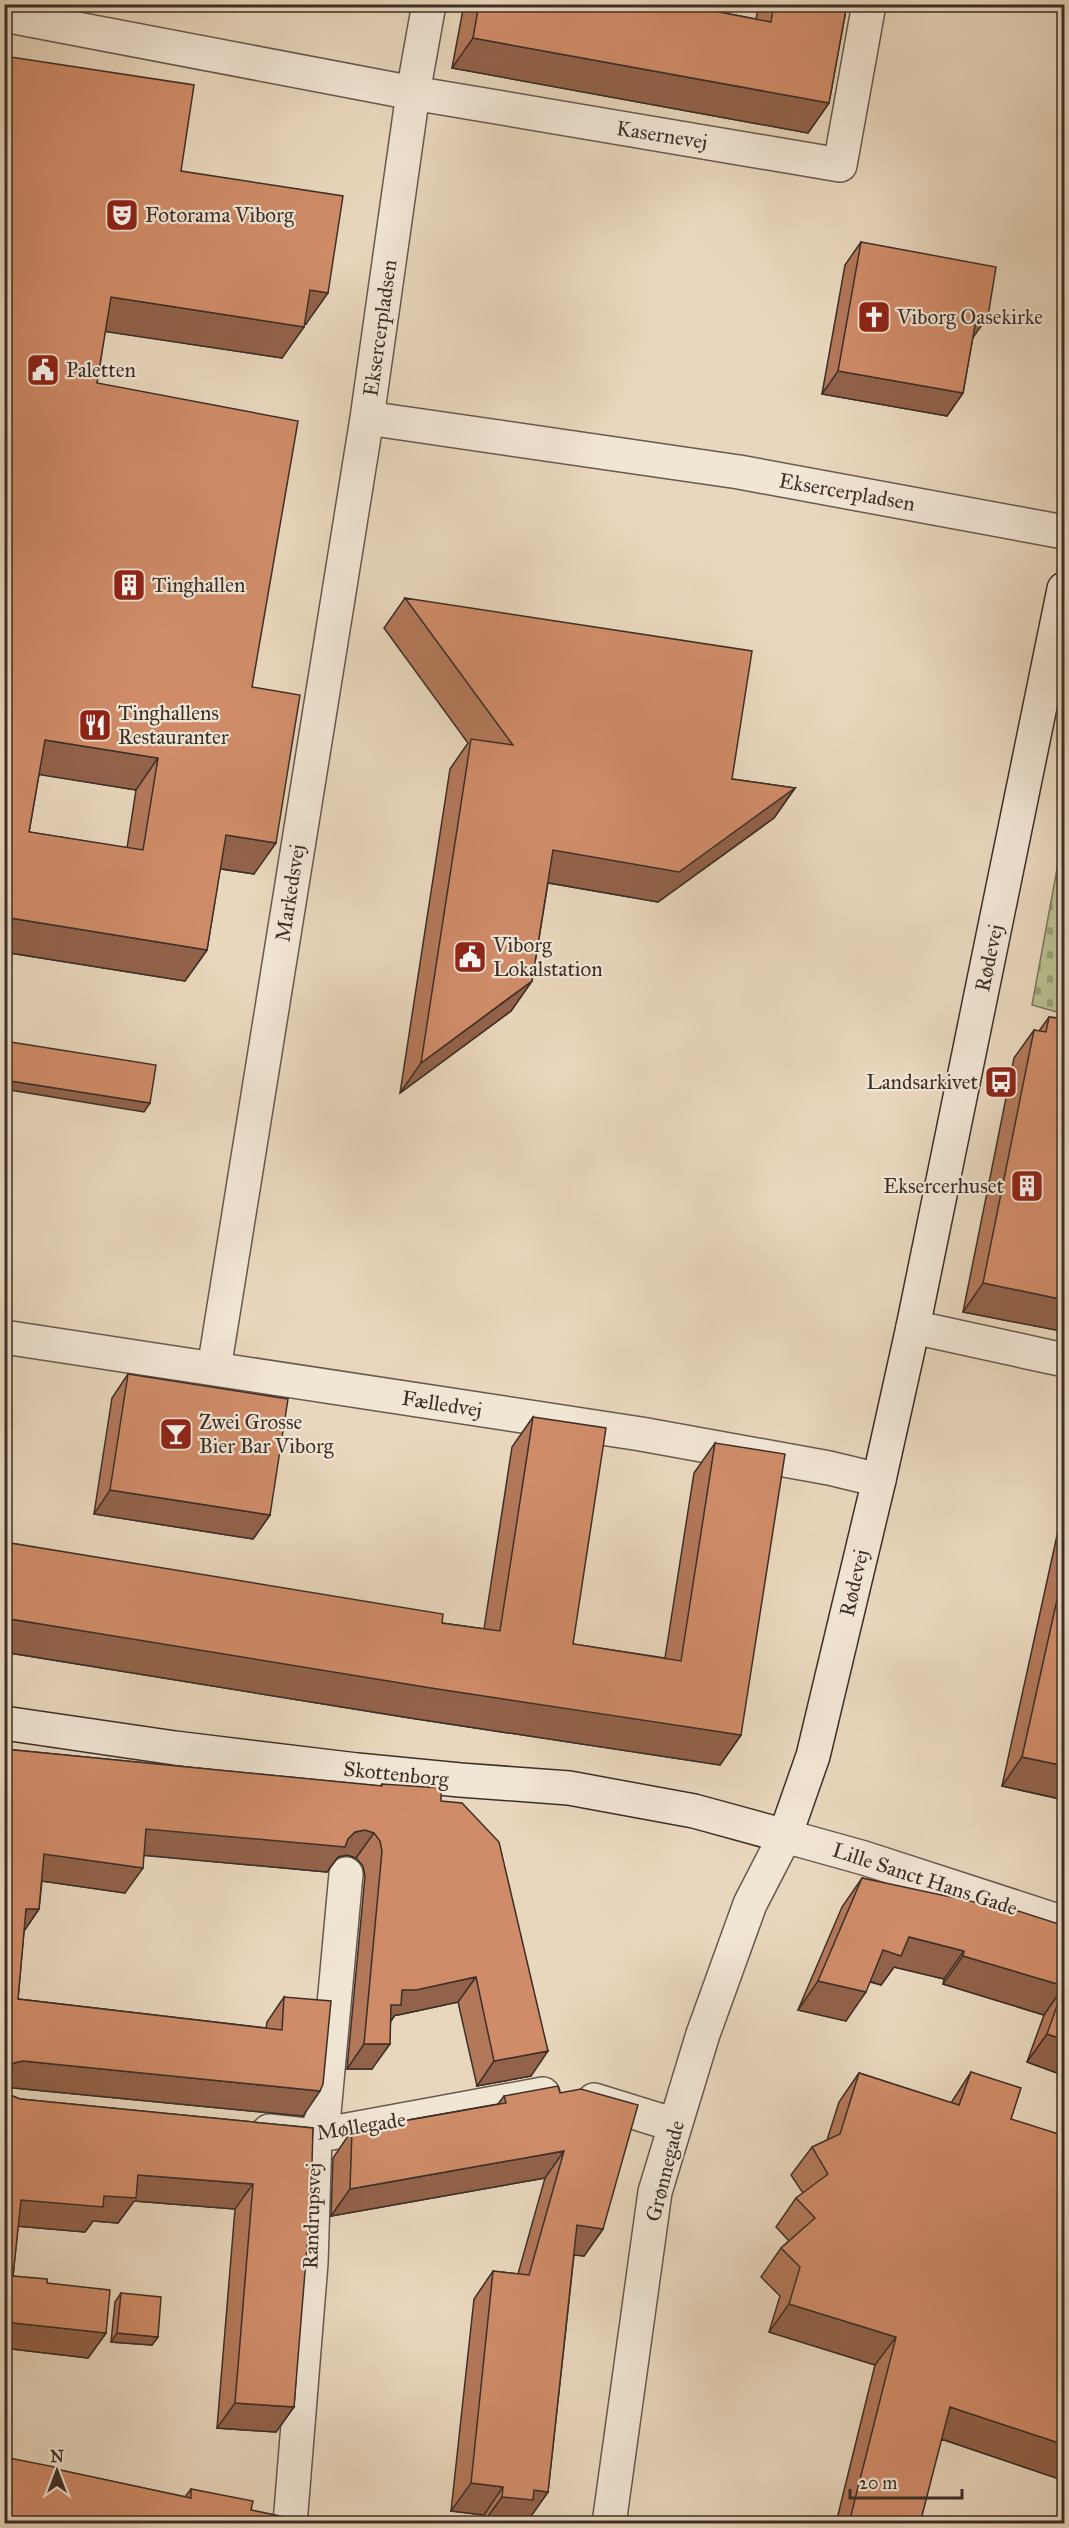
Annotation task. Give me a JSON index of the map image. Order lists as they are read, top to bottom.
{
  "streets": {
    "street": [
      "Kasernevej",
      "Eksercerpladsen",
      "Markedsvej",
      "Rødevej",
      "Fælledvej",
      "Skottenborg",
      "Lille Sanct Hans Gade",
      "Møllegade",
      "Grønnegade",
      "Randrupsvej"
    ]
  },
  "crossings": [
    ["Kasernevej", "Eksercerpladsen"],
    ["Eksercerpladsen", "Markedsvej"],
    ["Markedsvej", "Fælledvej"],
    ["Rødevej", "Fælledvej"],
    ["Rødevej", "Skottenborg"],
    ["Rødevej", "Lille Sanct Hans Gade"],
    ["Rødevej", "Grønnegade"],
    ["Skottenborg", "Lille Sanct Hans Gade"],
    ["Skottenborg", "Grønnegade"],
    ["Lille Sanct Hans Gade", "Grønnegade"],
    ["Møllegade", "Grønnegade"],
    ["Møllegade", "Randrupsvej"]
  ],
  "places": {
    "theatre": ["Fotorama Viborg"],
    "church": ["Viborg Oasekirke"],
    "public building": ["Paletten", "Viborg Lokalstation"],
    "building": ["Tinghallen", "Eksercerhuset"],
    "restaurant": ["Tinghallens Restauranter"],
    "bus stop": ["Landsarkivet"],
    "bar": ["Zwei Grosse Bier Bar Viborg"]
  },
  "scale_bar": "20 m",
  "north": "top"
}
